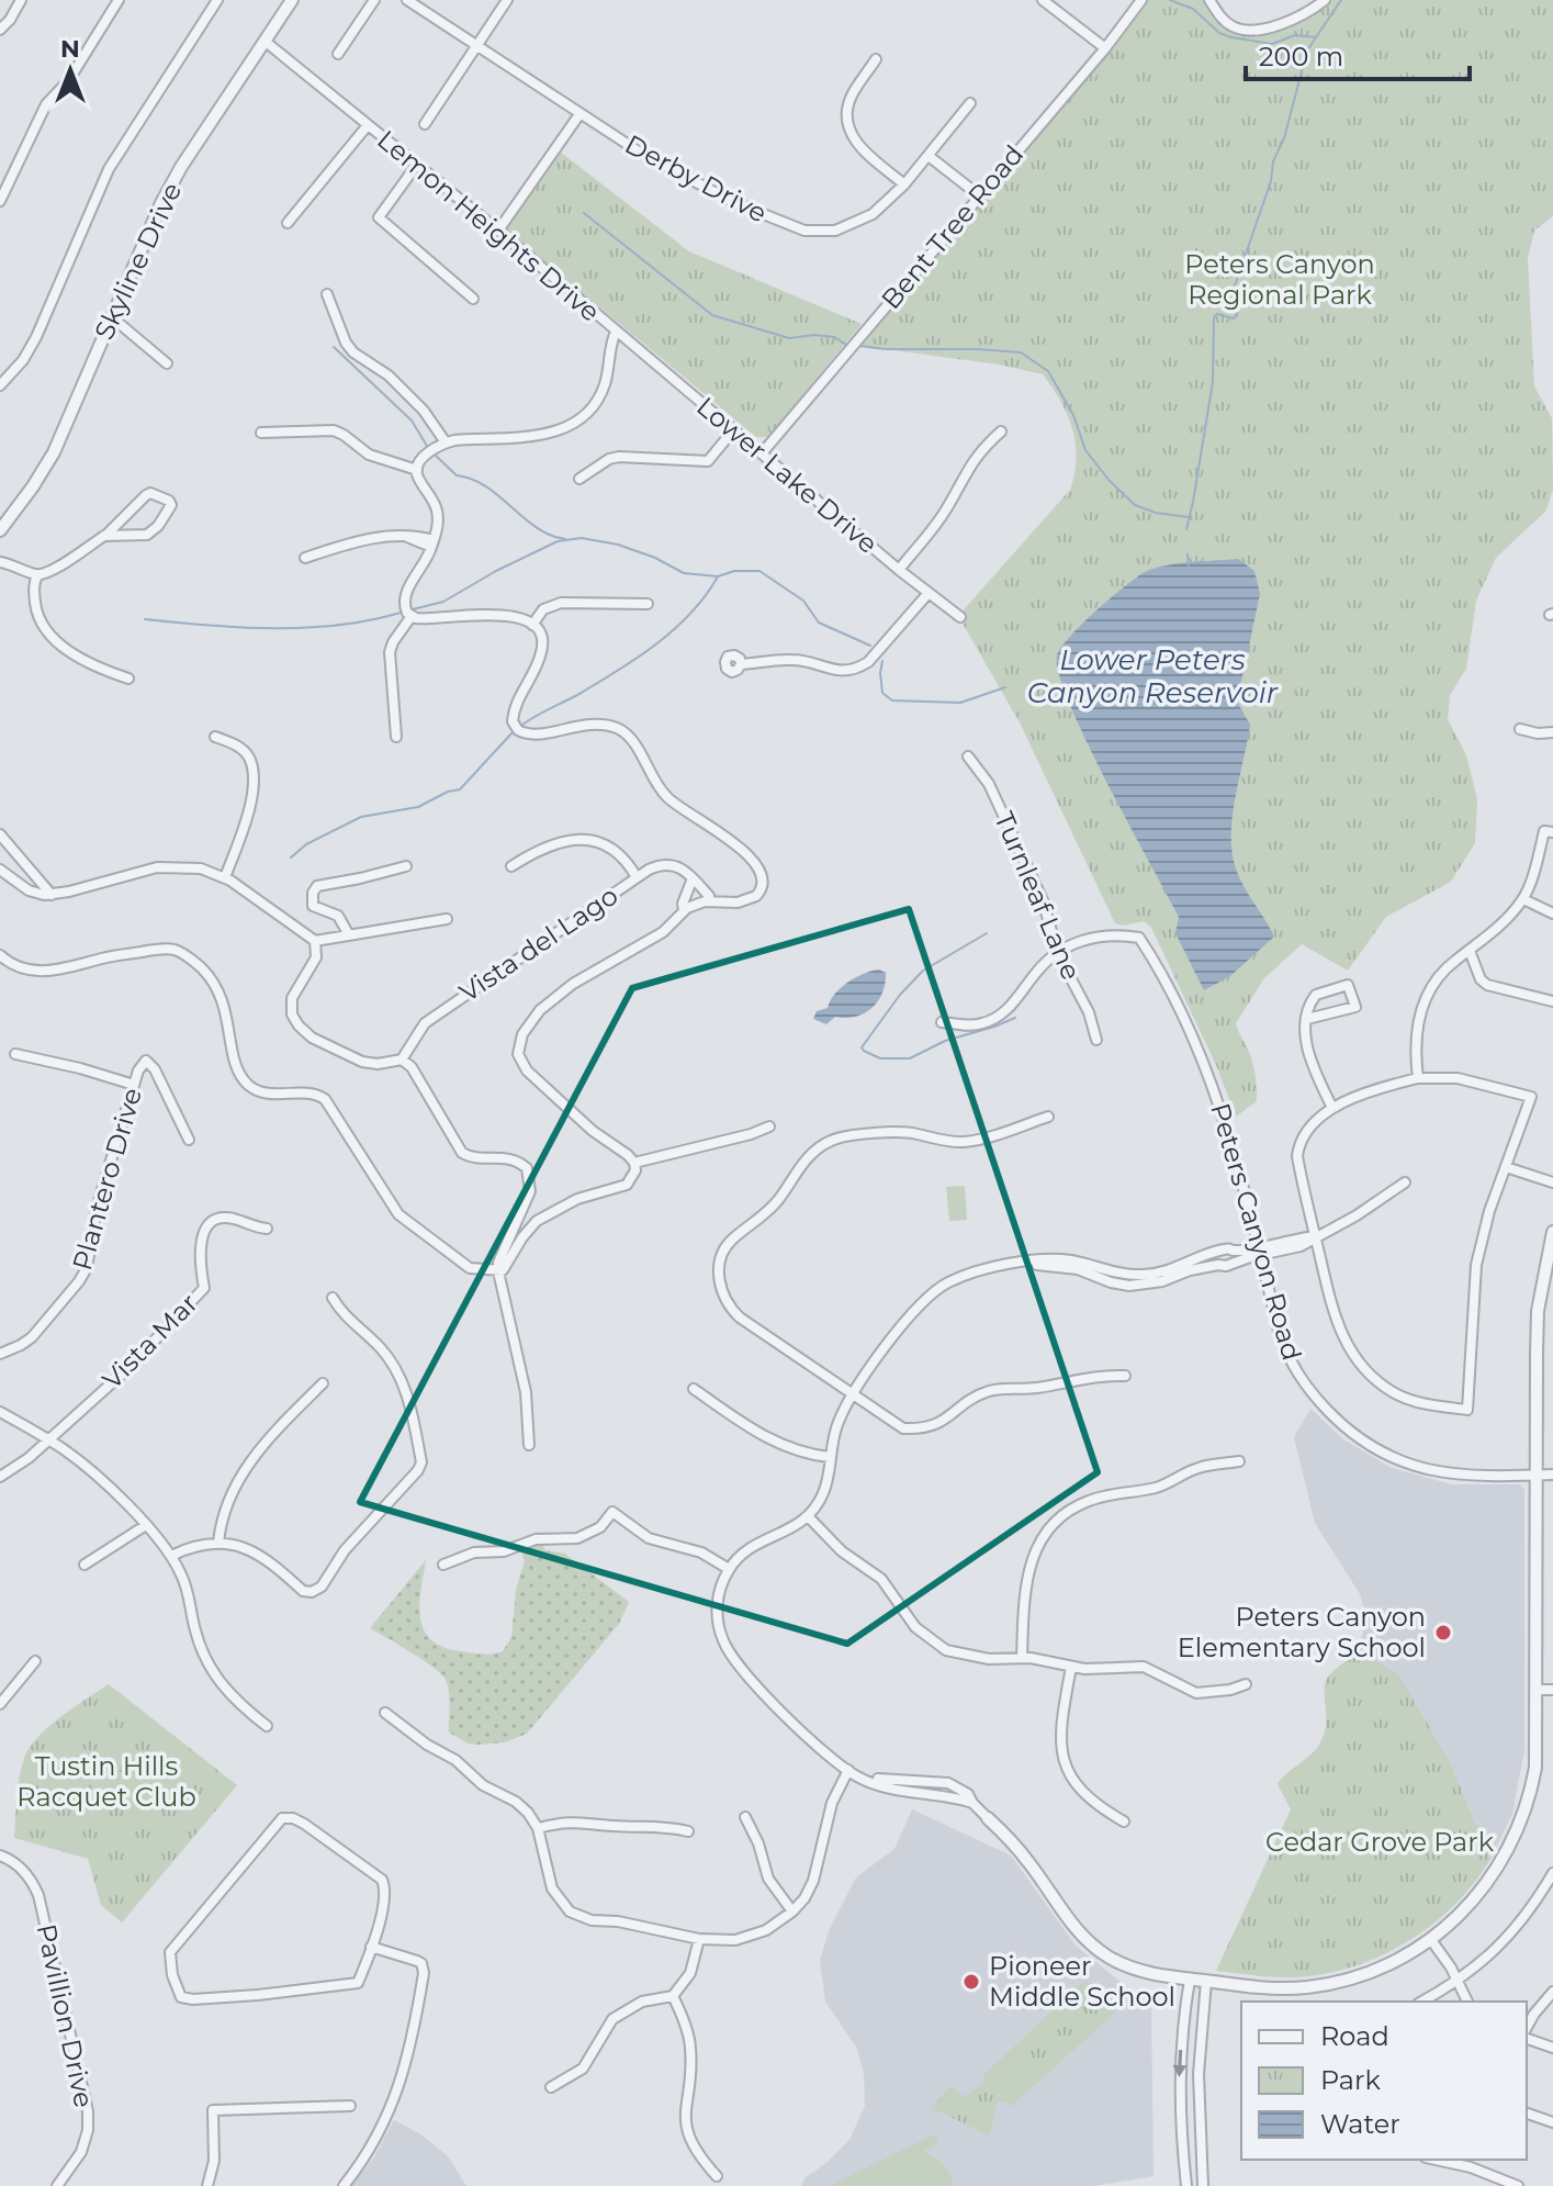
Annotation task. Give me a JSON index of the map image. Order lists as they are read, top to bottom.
{
  "streets": {
    "street": [
      "Derby Drive",
      "Lemon Heights Drive",
      "Bent Tree Road",
      "Skyline Drive",
      "Lower Lake Drive",
      "Turnleaf Lane",
      "Vista del Lago",
      "Plantero Drive",
      "Peters Canyon Road",
      "Vista Mar",
      "Pavillion Drive"
    ]
  },
  "crossings": [
    ["Lemon Heights Drive", "Skyline Drive"],
    ["Lemon Heights Drive", "Lower Lake Drive"],
    ["Bent Tree Road", "Lower Lake Drive"],
    ["Turnleaf Lane", "Peters Canyon Road"]
  ],
  "water": ["Lower Peters Canyon Reservoir"],
  "parks": ["Peters Canyon Regional Park", "Tustin Hills Racquet Club", "Cedar Grove Park"],
  "places": ["Peters Canyon Elementary School", "Pioneer Middle School"],
  "legend": ["Road", "Park", "Water"],
  "scale_bar": "200 m",
  "north": "top"
}
